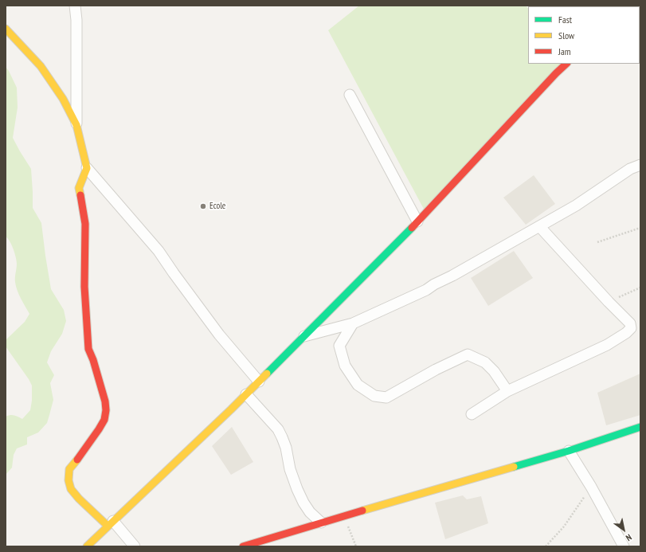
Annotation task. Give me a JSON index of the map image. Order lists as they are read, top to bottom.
{
  "places": ["Ecole"],
  "legend": ["Fast", "Slow", "Jam"],
  "north": "bottom right"
}
